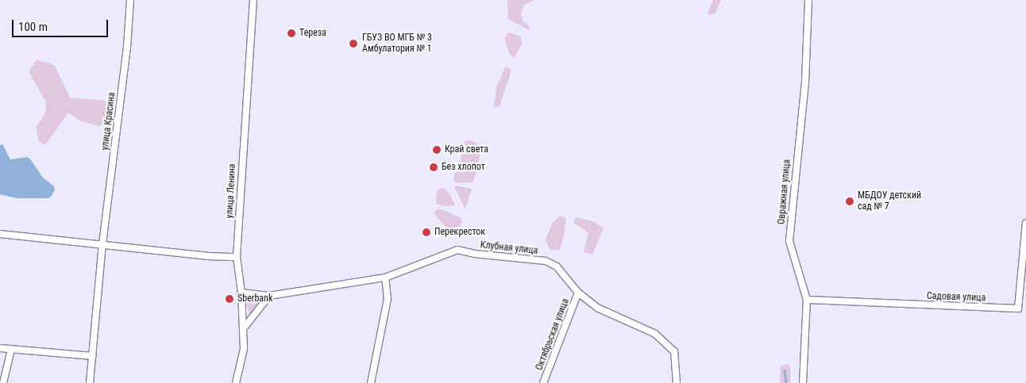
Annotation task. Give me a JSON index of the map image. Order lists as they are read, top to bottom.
{
  "streets": {
    "street": [
      "улица Красина",
      "улица Ленина",
      "Овражная улица",
      "Клубная улица",
      "Садовая улица",
      "Октябрьская улица"
    ]
  },
  "crossings": [
    ["улица Ленина", "Клубная улица"],
    ["Овражная улица", "Садовая улица"],
    ["Клубная улица", "Октябрьская улица"]
  ],
  "places": [
    "Тереза",
    "ГБУЗ ВО МГБ № 3 Амбулатория № 1",
    "Край света",
    "Без хлопот",
    "МБДОУ детский сад № 7",
    "Перекресток",
    "Sberbank"
  ],
  "scale_bar": "100 m"
}
